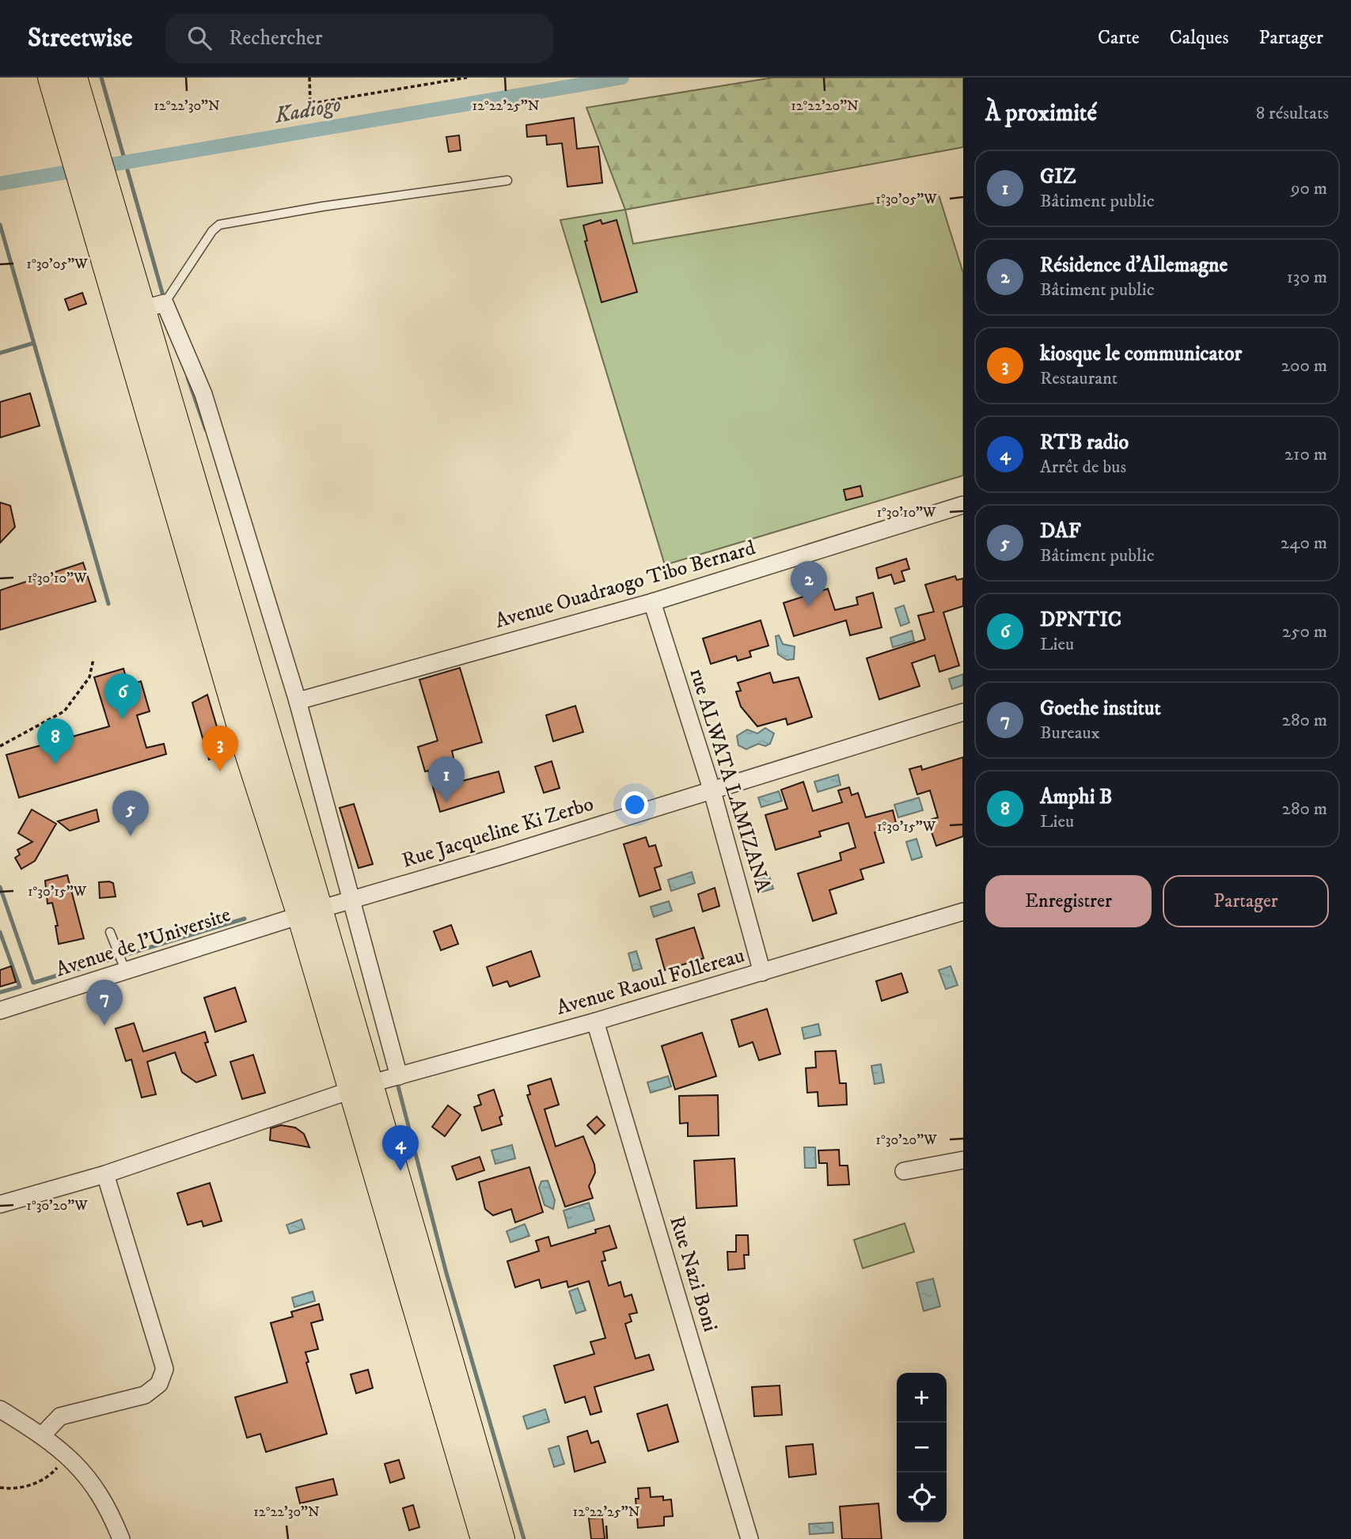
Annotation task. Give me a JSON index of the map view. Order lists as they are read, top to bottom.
{
  "streets": {
    "street": [
      "Avenue Ouadraogo Tibo Bernard",
      "rue ALWATA LAMIZANA",
      "Rue Jacqueline Ki Zerbo",
      "Avenue de l'Universite",
      "Avenue Raoul Follereau",
      "Rue Nazi Boni"
    ]
  },
  "crossings": [
    ["Avenue Ouadraogo Tibo Bernard", "rue ALWATA LAMIZANA"],
    ["rue ALWATA LAMIZANA", "Rue Jacqueline Ki Zerbo"],
    ["rue ALWATA LAMIZANA", "Avenue Raoul Follereau"],
    ["Rue Jacqueline Ki Zerbo", "Avenue de l'Universite"],
    ["Avenue Raoul Follereau", "Rue Nazi Boni"]
  ],
  "water": ["Kadiogo"],
  "page": {
    "header": "Streetwise",
    "search": "Rechercher",
    "nav": ["Carte", "Calques", "Partager"],
    "heading": ["À proximité", "8 résultats"],
    "list": [
      {
        "mark": "1",
        "name": "GIZ",
        "note": "Bâtiment public",
        "value": "90 m"
      },
      {
        "mark": "2",
        "name": "Résidence d'Allemagne",
        "note": "Bâtiment public",
        "value": "130 m"
      },
      {
        "mark": "3",
        "name": "kiosque le communicator",
        "note": "Restaurant",
        "value": "200 m"
      },
      {
        "mark": "4",
        "name": "RTB radio",
        "note": "Arrêt de bus",
        "value": "210 m"
      },
      {
        "mark": "5",
        "name": "DAF",
        "note": "Bâtiment public",
        "value": "240 m"
      },
      {
        "mark": "6",
        "name": "DPNTIC",
        "note": "Lieu",
        "value": "250 m"
      },
      {
        "mark": "7",
        "name": "Goethe institut",
        "note": "Bureaux",
        "value": "280 m"
      },
      {
        "mark": "8",
        "name": "Amphi B",
        "note": "Lieu",
        "value": "280 m"
      }
    ],
    "pins": [
      "2",
      "6",
      "8",
      "3",
      "1",
      "5",
      "7",
      "4"
    ],
    "buttons": ["Enregistrer", "Partager"],
    "map_buttons": ["+", "−"]
  },
  "coordinates": [
    "12°22'30\"N",
    "12°22'25\"N",
    "12°22'20\"N",
    "1°30'05\"W",
    "1°30'10\"W",
    "1°30'15\"W",
    "1°30'20\"W"
  ]
}
